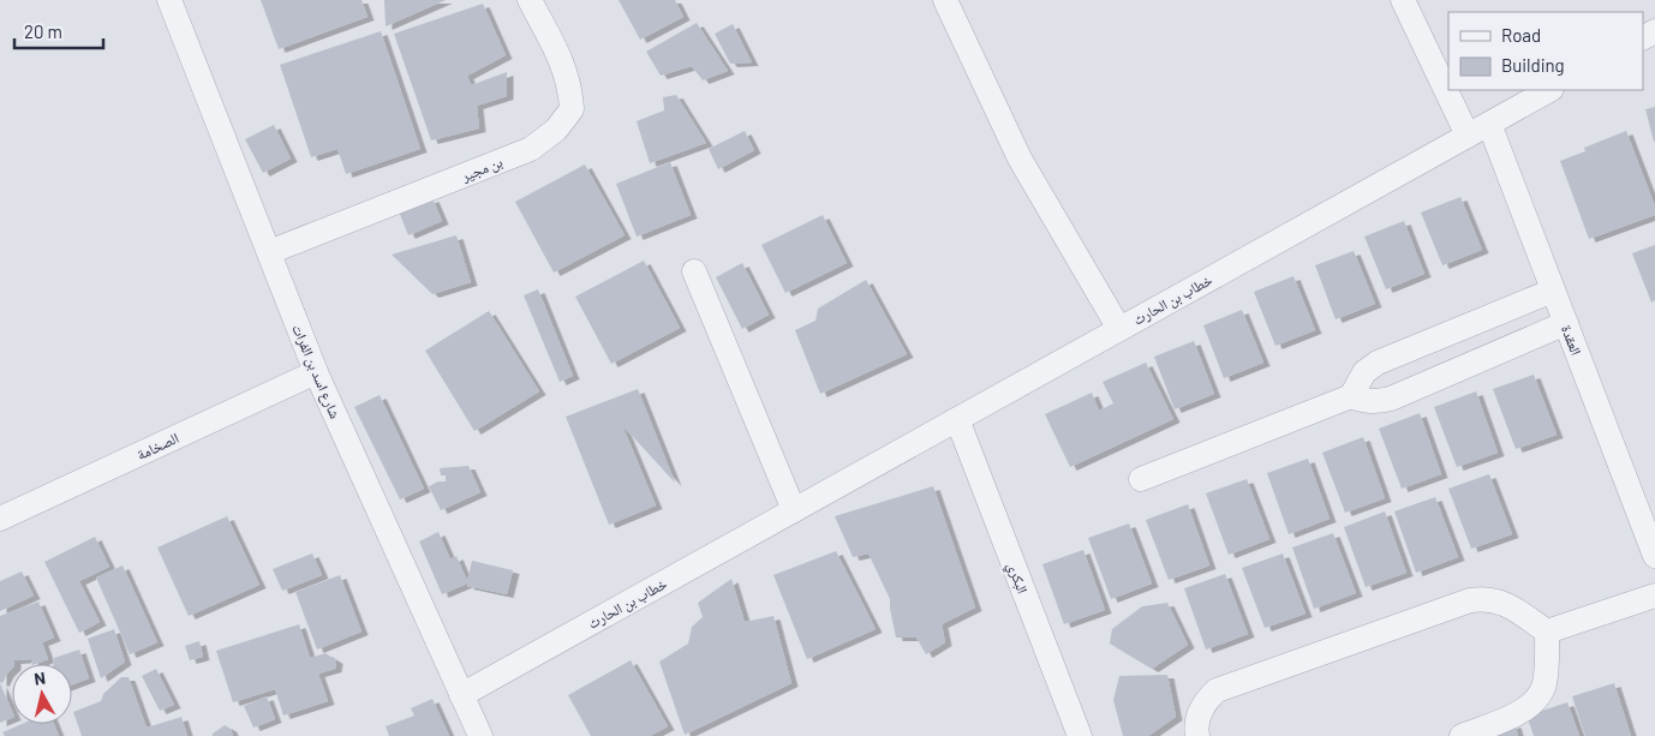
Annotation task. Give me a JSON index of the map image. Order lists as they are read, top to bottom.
{
  "streets": {
    "street": [
      "بن مجير",
      "خطاب بن الحارث",
      "العقدة",
      "شارع اسد بن الفرات",
      "الصخامة",
      "البكري"
    ]
  },
  "crossings": [
    ["بن مجير", "شارع اسد بن الفرات"],
    ["خطاب بن الحارث", "العقدة"],
    ["خطاب بن الحارث", "شارع اسد بن الفرات"],
    ["خطاب بن الحارث", "البكري"],
    ["شارع اسد بن الفرات", "الصخامة"]
  ],
  "legend": ["Road", "Building"],
  "scale_bar": "20 m",
  "north": "top"
}
